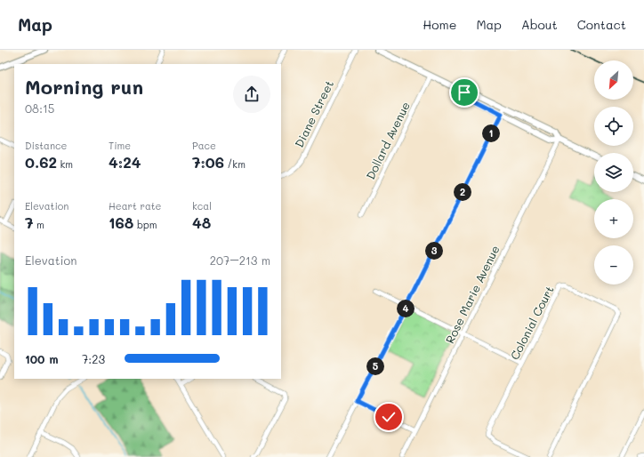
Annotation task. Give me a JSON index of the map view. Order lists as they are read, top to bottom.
{
  "streets": {
    "street": [
      "Diane Street",
      "Dollard Avenue",
      "Rose Marie Avenue",
      "Colonial Court"
    ]
  },
  "north": "bottom left",
  "page": {
    "header": "Map",
    "nav": [
      "Home",
      "Map",
      "About",
      "Contact"
    ],
    "map_buttons": ["+", "−"],
    "heading": ["Morning run", "08:15"],
    "pins": [
      "1",
      "2",
      "3",
      "4",
      "5"
    ],
    "stats": [
      ["Distance", "0.62 km"],
      ["Time", "4:24"],
      ["Pace", "7:06 /km"],
      ["Elevation", "7 m"],
      ["Heart rate", "168 bpm"],
      ["kcal", "48"]
    ],
    "chart": ["Elevation", "207–213 m"],
    "list": [
      {
        "name": "100 m",
        "note": "7:23"
      }
    ]
  }
}
